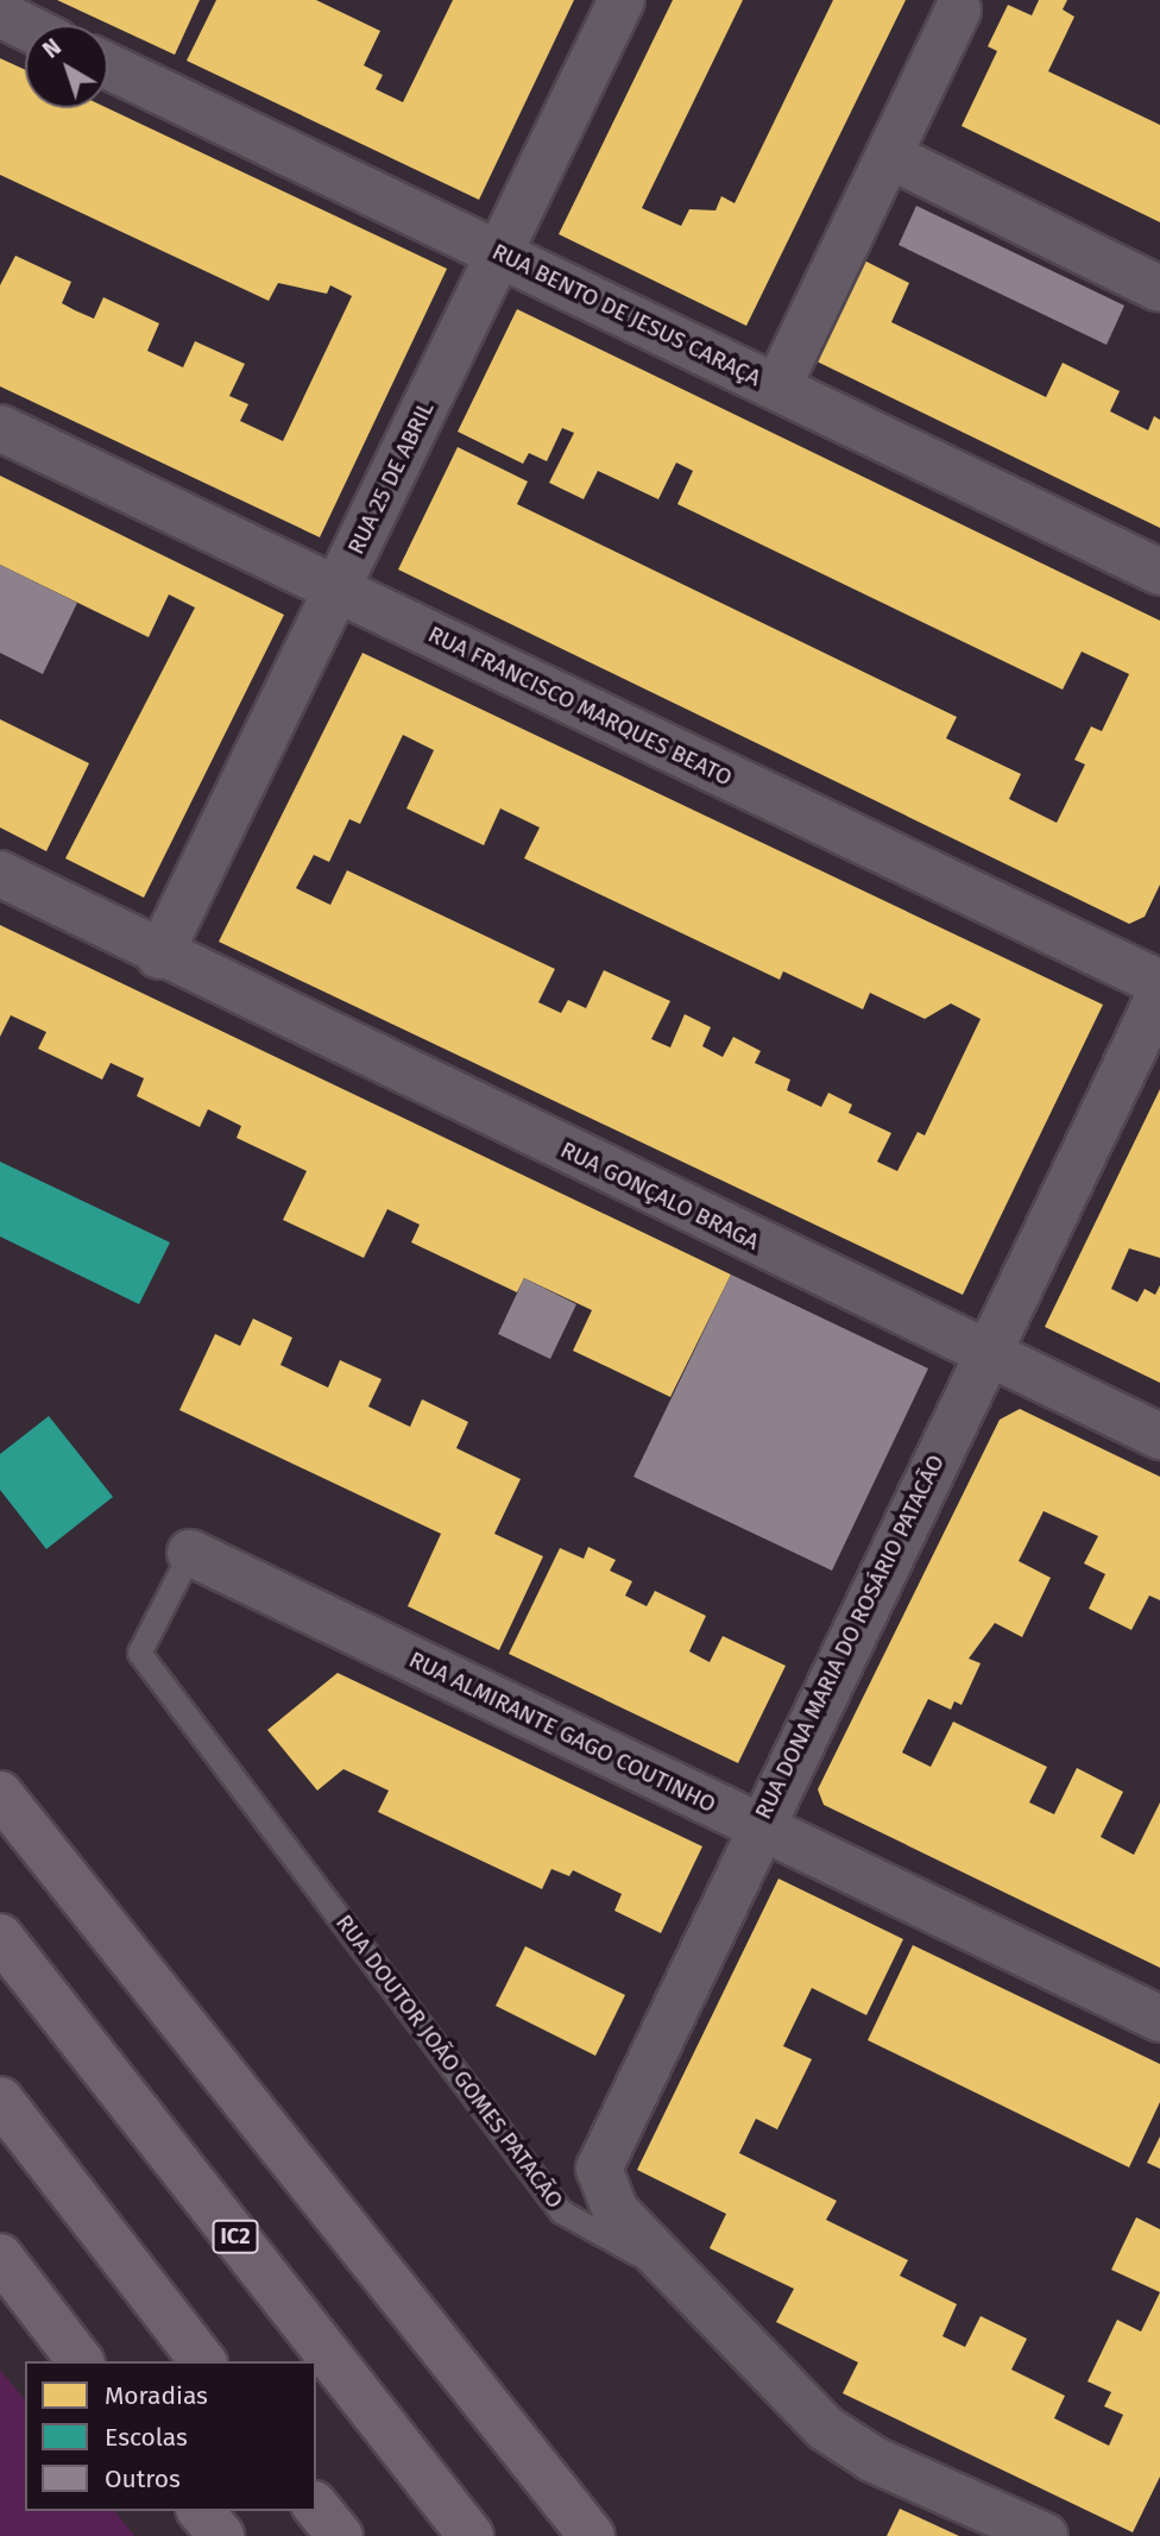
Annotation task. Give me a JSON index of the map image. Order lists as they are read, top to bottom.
{
  "streets": {
    "highway": ["IC2"],
    "street": [
      "RUA BENTO DE JESUS CARAÇA",
      "RUA 25 DE ABRIL",
      "RUA FRANCISCO MARQUES BEATO",
      "RUA GONÇALO BRAGA",
      "RUA DONA MARIA DO ROSÁRIO PATACÃO",
      "RUA ALMIRANTE GAGO COUTINHO",
      "RUA DOUTOR JOÃO GOMES PATACÃO"
    ]
  },
  "crossings": [
    ["RUA BENTO DE JESUS CARAÇA", "RUA 25 DE ABRIL"],
    ["RUA 25 DE ABRIL", "RUA FRANCISCO MARQUES BEATO"],
    ["RUA 25 DE ABRIL", "RUA GONÇALO BRAGA"],
    ["RUA GONÇALO BRAGA", "RUA DONA MARIA DO ROSÁRIO PATACÃO"],
    ["RUA DONA MARIA DO ROSÁRIO PATACÃO", "RUA ALMIRANTE GAGO COUTINHO"],
    ["RUA DONA MARIA DO ROSÁRIO PATACÃO", "RUA DOUTOR JOÃO GOMES PATACÃO"],
    ["RUA ALMIRANTE GAGO COUTINHO", "RUA DOUTOR JOÃO GOMES PATACÃO"]
  ],
  "legend": ["Moradias", "Escolas", "Outros"],
  "north": "top left"
}
